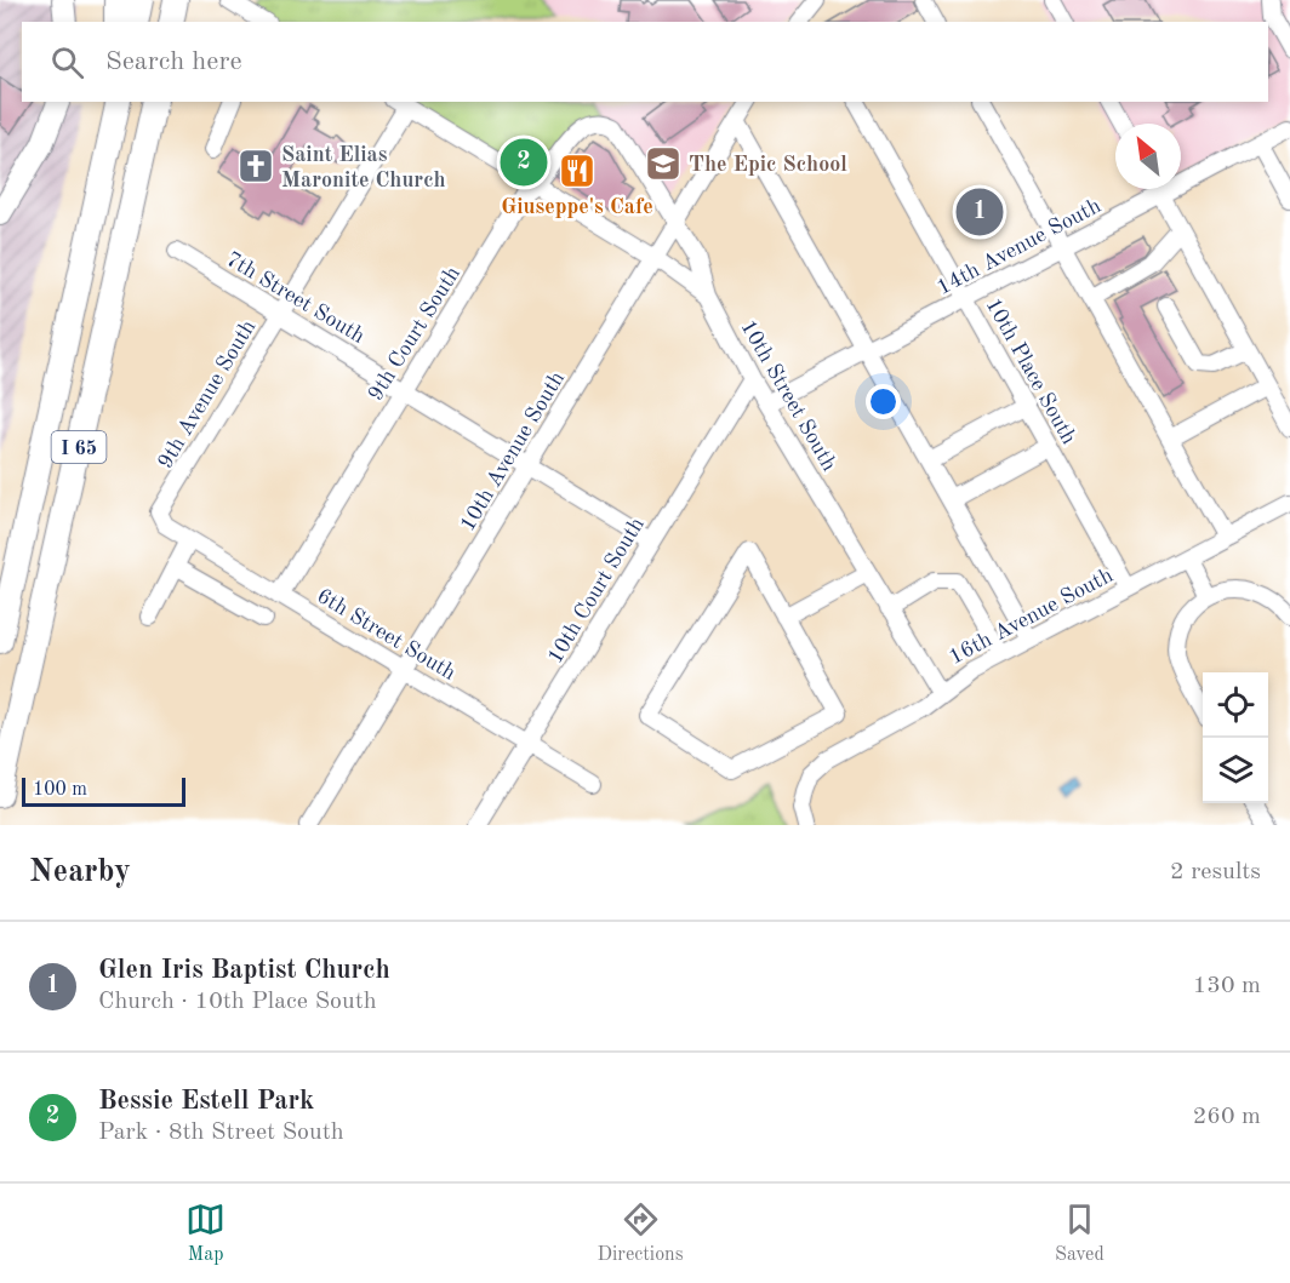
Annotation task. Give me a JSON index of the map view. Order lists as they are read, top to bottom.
{
  "streets": {
    "highway": ["I 65"],
    "street": [
      "14th Avenue South",
      "7th Street South",
      "9th Court South",
      "10th Place South",
      "9th Avenue South",
      "10th Street South",
      "10th Avenue South",
      "10th Court South",
      "16th Avenue South",
      "6th Street South"
    ]
  },
  "crossings": [
    ["14th Avenue South", "10th Place South"],
    ["14th Avenue South", "10th Street South"],
    ["7th Street South", "9th Court South"],
    ["7th Street South", "9th Avenue South"],
    ["7th Street South", "10th Avenue South"],
    ["7th Street South", "10th Court South"],
    ["9th Court South", "10th Street South"],
    ["9th Court South", "6th Street South"],
    ["10th Place South", "16th Avenue South"],
    ["9th Avenue South", "6th Street South"],
    ["10th Street South", "10th Avenue South"],
    ["10th Street South", "10th Court South"],
    ["10th Street South", "16th Avenue South"],
    ["10th Avenue South", "6th Street South"],
    ["10th Court South", "6th Street South"]
  ],
  "places": {
    "school or university": ["The Epic School"],
    "church": ["Saint Elias Maronite Church"],
    "restaurant": ["Giuseppe's Cafe"]
  },
  "scale_bar": "100 m",
  "north": "top left",
  "page": {
    "search": "Search here",
    "pins": ["2", "1"],
    "scale": "100 m",
    "heading": ["Nearby", "2 results"],
    "list": [
      {
        "mark": "1",
        "name": "Glen Iris Baptist Church",
        "note": "Church · 10th Place South",
        "value": "130 m"
      },
      {
        "mark": "2",
        "name": "Bessie Estell Park",
        "note": "Park · 8th Street South",
        "value": "260 m"
      }
    ],
    "nav": ["Map", "Directions", "Saved"]
  }
}
